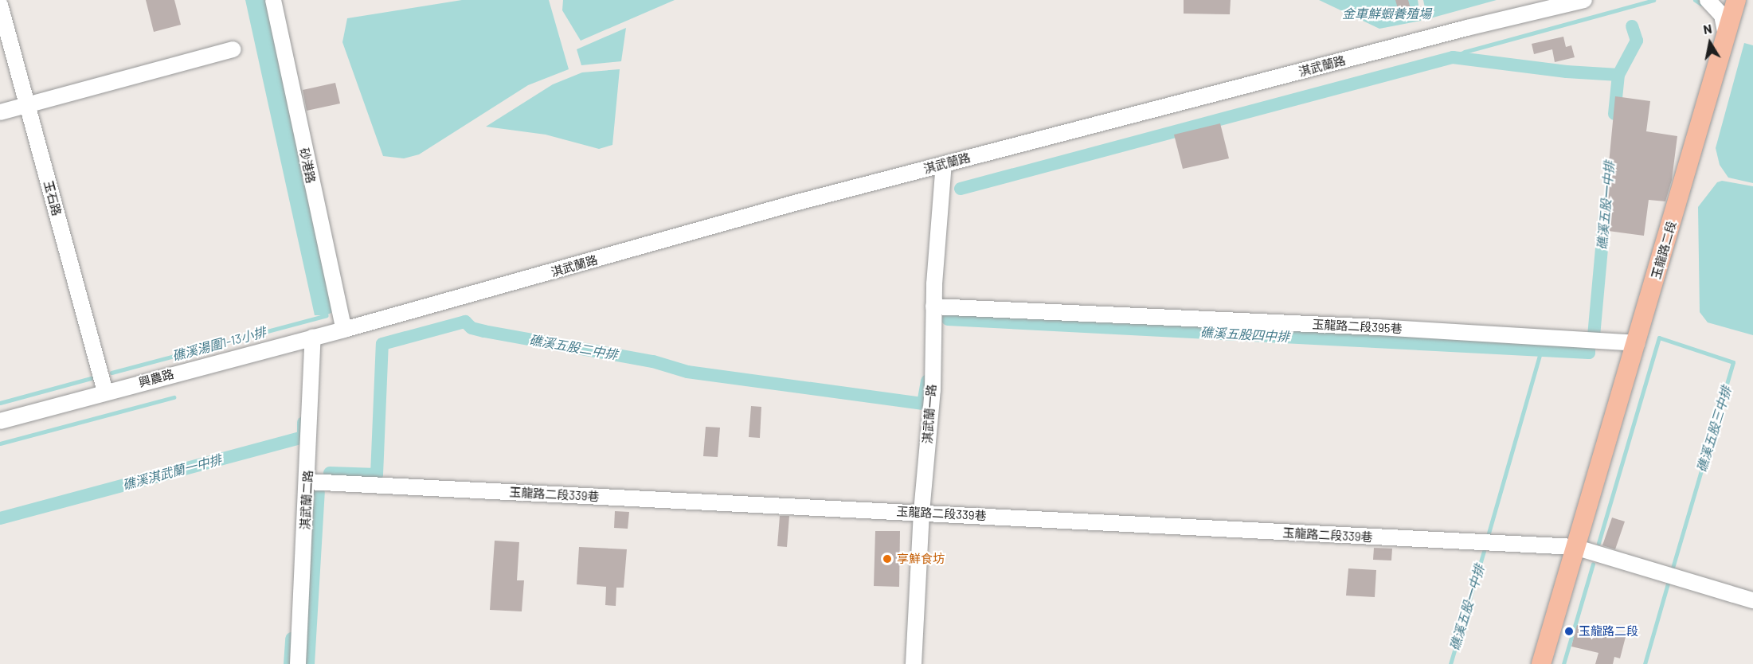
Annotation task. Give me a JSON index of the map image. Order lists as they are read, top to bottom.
{
  "streets": {
    "main road": ["玉龍路二段"],
    "street": [
      "淇武蘭路",
      "砂港路",
      "玉石路",
      "玉龍路二段395巷",
      "興農路",
      "淇武蘭一路",
      "玉龍路二段339巷",
      "淇武蘭二路"
    ]
  },
  "crossings": [
    ["淇武蘭路", "砂港路"],
    ["淇武蘭路", "興農路"],
    ["淇武蘭路", "淇武蘭一路"],
    ["淇武蘭路", "淇武蘭二路"],
    ["玉石路", "興農路"],
    ["玉龍路二段", "玉龍路二段395巷"],
    ["玉龍路二段", "玉龍路二段339巷"],
    ["玉龍路二段395巷", "淇武蘭一路"],
    ["興農路", "淇武蘭二路"],
    ["淇武蘭一路", "玉龍路二段339巷"],
    ["玉龍路二段339巷", "淇武蘭二路"]
  ],
  "water": [
    "金車鮮蝦養殖場",
    "礁溪五股一中排",
    "礁溪五股四中排",
    "礁溪湯圍1-13小排",
    "礁溪五股二中排",
    "礁溪五股三中排",
    "礁溪淇武蘭一中排"
  ],
  "places": ["享鮮食坊", "玉龍路二段"],
  "north": "top"
}
